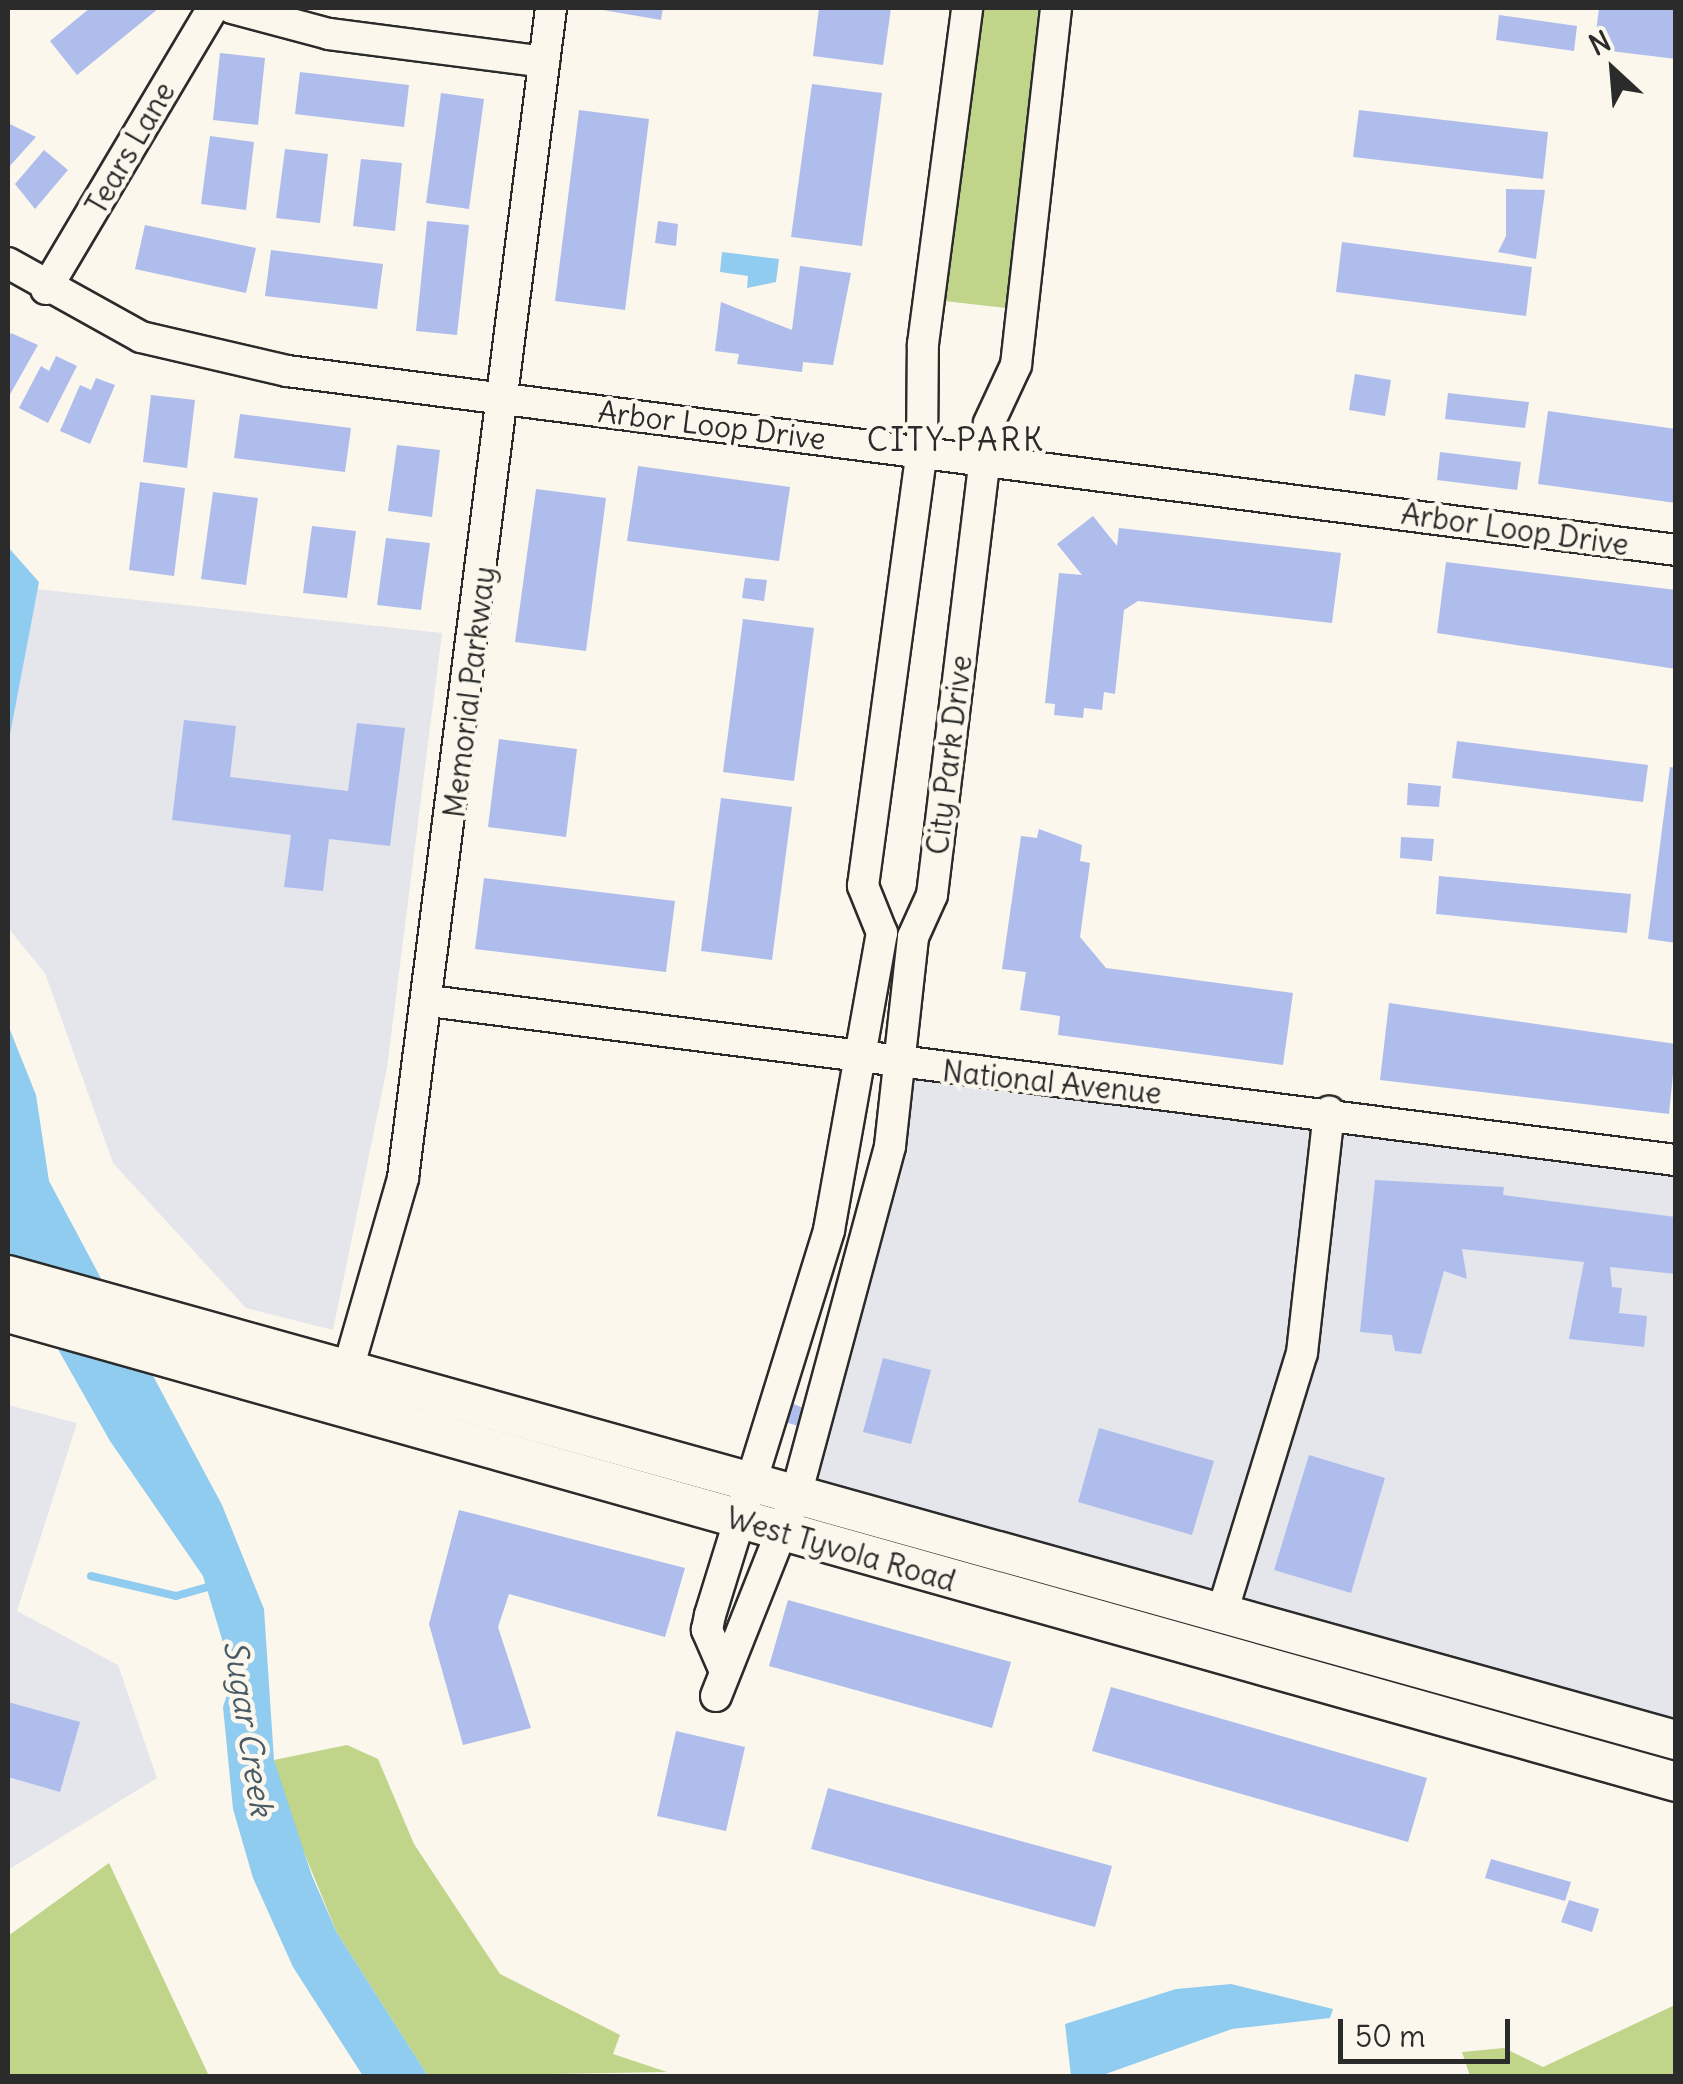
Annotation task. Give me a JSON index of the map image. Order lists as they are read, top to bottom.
{
  "streets": {
    "main road": ["West Tyvola Road"],
    "street": [
      "Tears Lane",
      "Arbor Loop Drive",
      "Memorial Parkway",
      "City Park Drive",
      "National Avenue"
    ]
  },
  "crossings": [
    ["Tears Lane", "Arbor Loop Drive"],
    ["Arbor Loop Drive", "Memorial Parkway"],
    ["Arbor Loop Drive", "City Park Drive"],
    ["Memorial Parkway", "National Avenue"],
    ["Memorial Parkway", "West Tyvola Road"],
    ["City Park Drive", "National Avenue"],
    ["City Park Drive", "West Tyvola Road"]
  ],
  "districts": ["CITY PARK"],
  "water": ["Sugar Creek"],
  "scale_bar": "50 m",
  "north": "top left"
}
